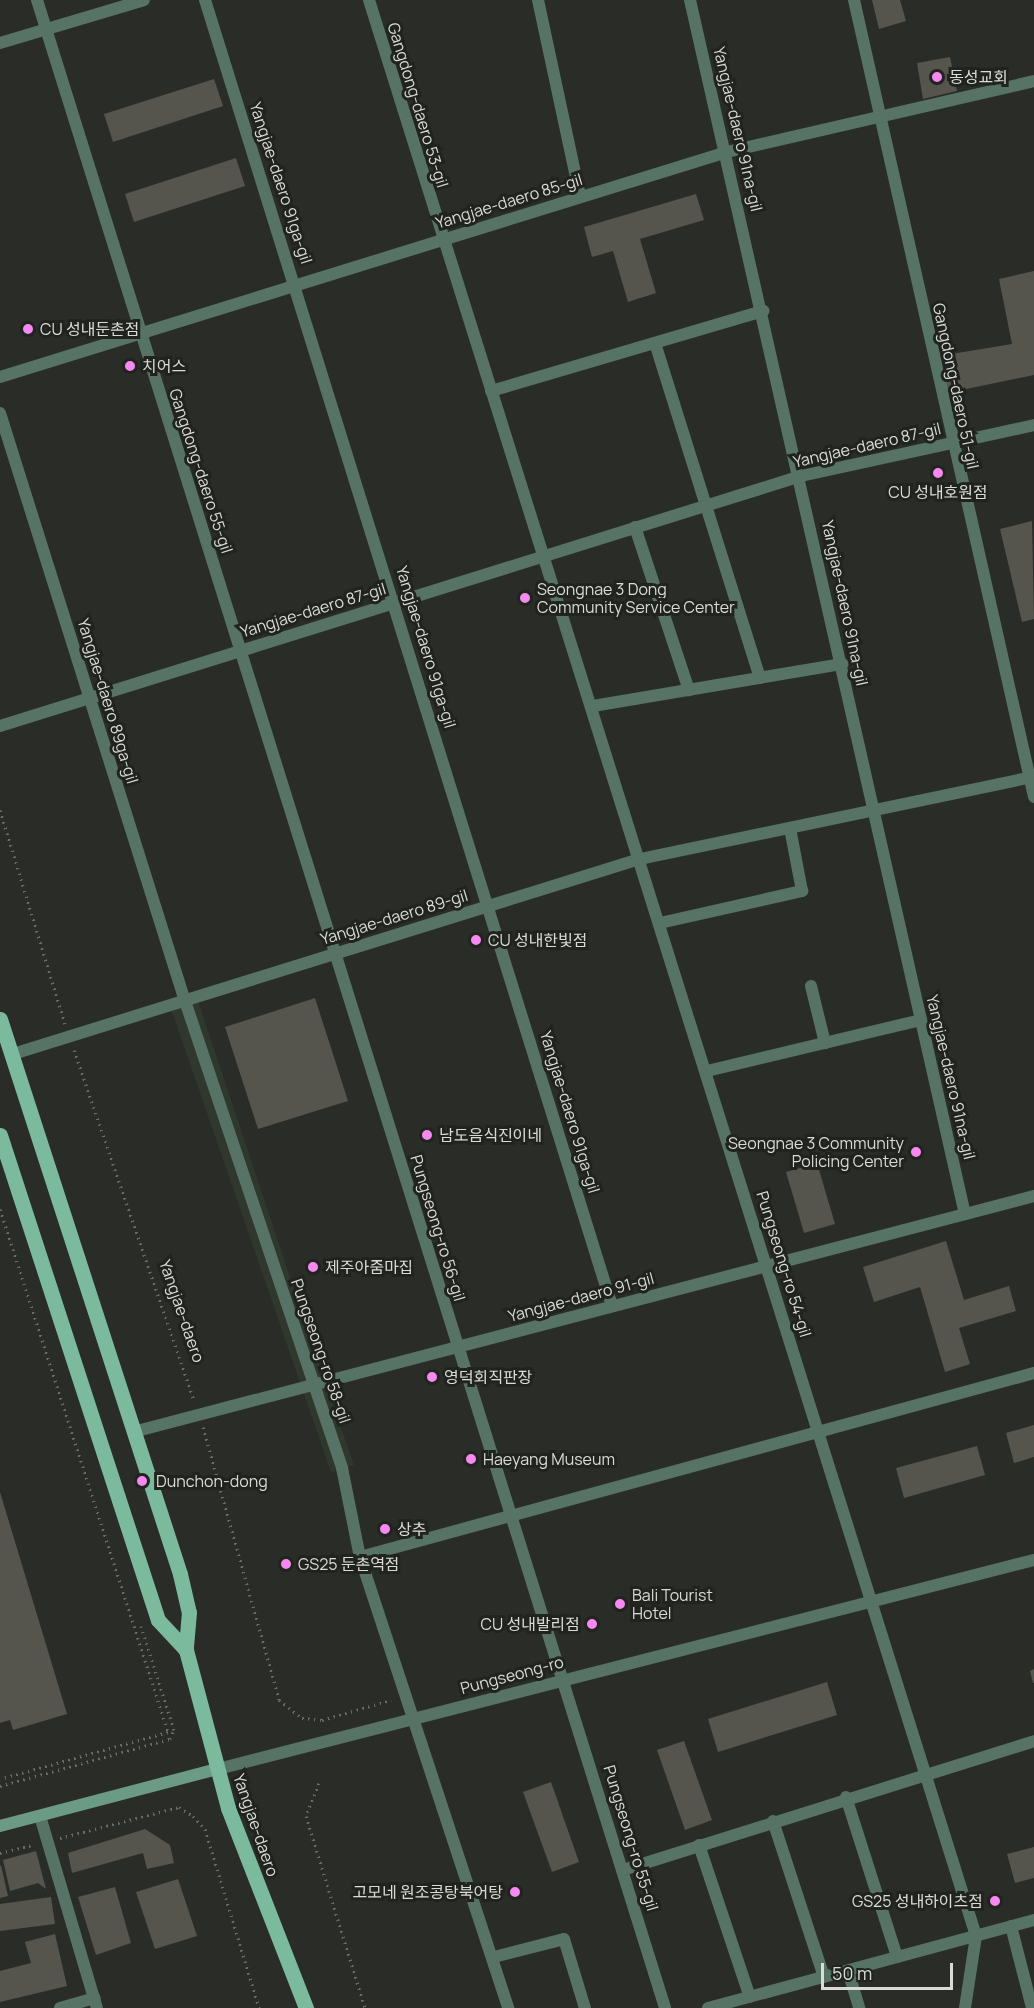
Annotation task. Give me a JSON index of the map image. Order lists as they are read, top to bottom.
{
  "streets": {
    "main road": ["Yangjae-daero", "Pungseong-ro"],
    "street": [
      "Gangdong-daero 53-gil",
      "Yangjae-daero 91na-gil",
      "Yangjae-daero 91ga-gil",
      "Yangjae-daero 85-gil",
      "Gangdong-daero 51-gil",
      "Yangjae-daero 87-gil",
      "Gangdong-daero 55-gil",
      "Yangjae-daero 89ga-gil",
      "Yangjae-daero 89-gil",
      "Pungseong-ro 56-gil",
      "Pungseong-ro 54-gil",
      "Yangjae-daero 91-gil",
      "Pungseong-ro 58-gil",
      "Pungseong-ro 55-gil"
    ]
  },
  "crossings": [
    ["Gangdong-daero 53-gil", "Yangjae-daero 85-gil"],
    ["Gangdong-daero 53-gil", "Yangjae-daero 87-gil"],
    ["Gangdong-daero 53-gil", "Yangjae-daero 89-gil"],
    ["Gangdong-daero 53-gil", "Pungseong-ro 54-gil"],
    ["Yangjae-daero 91na-gil", "Yangjae-daero 85-gil"],
    ["Yangjae-daero 91na-gil", "Yangjae-daero 87-gil"],
    ["Yangjae-daero 91na-gil", "Yangjae-daero 89-gil"],
    ["Yangjae-daero 91na-gil", "Yangjae-daero 91-gil"],
    ["Yangjae-daero 91ga-gil", "Yangjae-daero 85-gil"],
    ["Yangjae-daero 91ga-gil", "Yangjae-daero 87-gil"],
    ["Yangjae-daero 91ga-gil", "Yangjae-daero 89-gil"],
    ["Yangjae-daero 91ga-gil", "Yangjae-daero 91-gil"],
    ["Yangjae-daero 85-gil", "Gangdong-daero 51-gil"],
    ["Yangjae-daero 85-gil", "Gangdong-daero 55-gil"],
    ["Gangdong-daero 51-gil", "Yangjae-daero 87-gil"],
    ["Gangdong-daero 51-gil", "Yangjae-daero 89-gil"],
    ["Yangjae-daero 87-gil", "Gangdong-daero 55-gil"],
    ["Yangjae-daero 87-gil", "Yangjae-daero 89ga-gil"],
    ["Gangdong-daero 55-gil", "Yangjae-daero 89-gil"],
    ["Gangdong-daero 55-gil", "Pungseong-ro 56-gil"],
    ["Yangjae-daero 89ga-gil", "Yangjae-daero 89-gil"],
    ["Yangjae-daero 89ga-gil", "Pungseong-ro 58-gil"],
    ["Yangjae-daero 89-gil", "Pungseong-ro 56-gil"],
    ["Yangjae-daero 89-gil", "Pungseong-ro 54-gil"],
    ["Yangjae-daero 89-gil", "Yangjae-daero"],
    ["Yangjae-daero 89-gil", "Pungseong-ro 58-gil"],
    ["Pungseong-ro 56-gil", "Yangjae-daero 91-gil"],
    ["Pungseong-ro 56-gil", "Pungseong-ro"],
    ["Pungseong-ro 56-gil", "Pungseong-ro 55-gil"],
    ["Pungseong-ro 54-gil", "Yangjae-daero 91-gil"],
    ["Pungseong-ro 54-gil", "Pungseong-ro"],
    ["Yangjae-daero 91-gil", "Yangjae-daero"],
    ["Yangjae-daero 91-gil", "Pungseong-ro 58-gil"],
    ["Yangjae-daero", "Pungseong-ro 58-gil"],
    ["Yangjae-daero", "Pungseong-ro"],
    ["Pungseong-ro 58-gil", "Pungseong-ro"],
    ["Pungseong-ro", "Pungseong-ro 55-gil"]
  ],
  "places": [
    "동성교회",
    "CU 성내둔촌점",
    "치어스",
    "CU 성내호원점",
    "Seongnae 3 Dong Community Service Center",
    "CU 성내한빛점",
    "남도음식진이네",
    "Seongnae 3 Community Policing Center",
    "제주아줌마집",
    "영덕회직판장",
    "Haeyang Museum",
    "Dunchon-dong",
    "상추",
    "GS25 둔촌역점",
    "Bali Tourist Hotel",
    "CU 성내발리점",
    "고모네 원조콩탕북어탕",
    "GS25 성내하이츠점"
  ],
  "scale_bar": "50 m"
}
